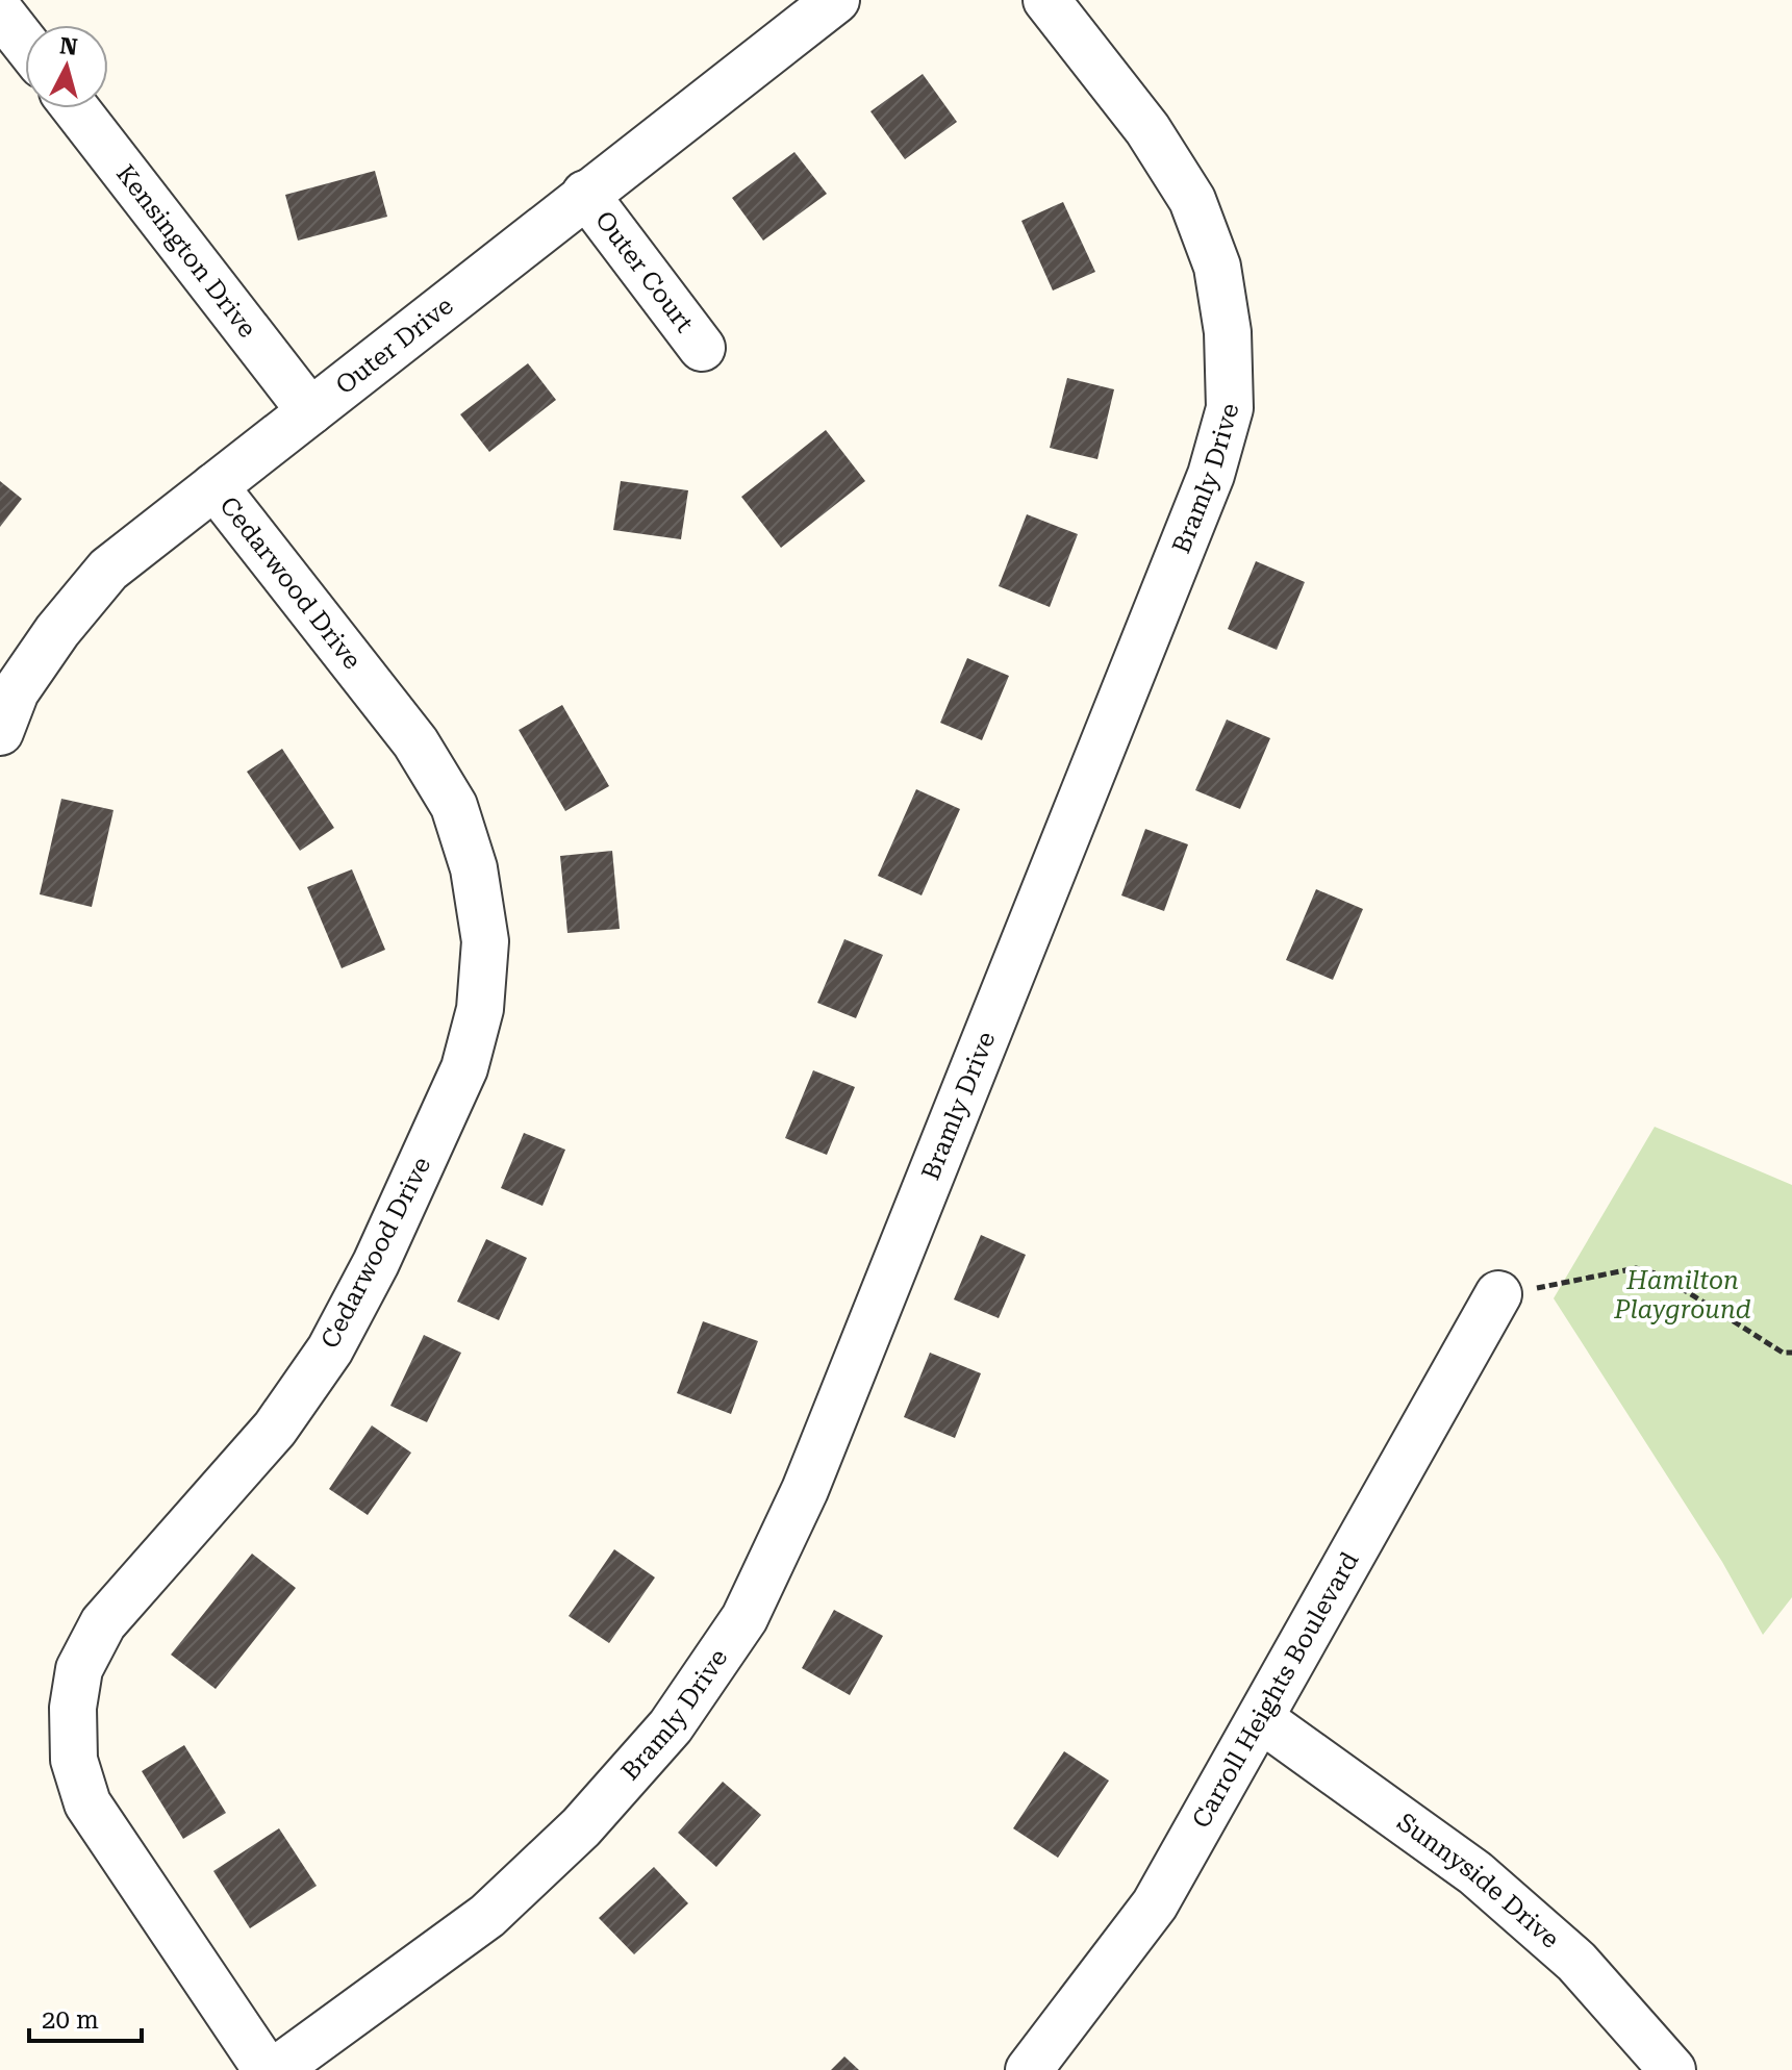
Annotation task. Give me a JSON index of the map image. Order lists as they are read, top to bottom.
{
  "streets": {
    "street": [
      "Kensington Drive",
      "Outer Court",
      "Outer Drive",
      "Bramly Drive",
      "Cedarwood Drive",
      "Carroll Heights Boulevard",
      "Sunnyside Drive"
    ]
  },
  "crossings": [
    ["Kensington Drive", "Outer Drive"],
    ["Outer Court", "Outer Drive"],
    ["Outer Drive", "Cedarwood Drive"],
    ["Carroll Heights Boulevard", "Sunnyside Drive"]
  ],
  "parks": ["Hamilton Playground"],
  "scale_bar": "20 m",
  "north": "top"
}
